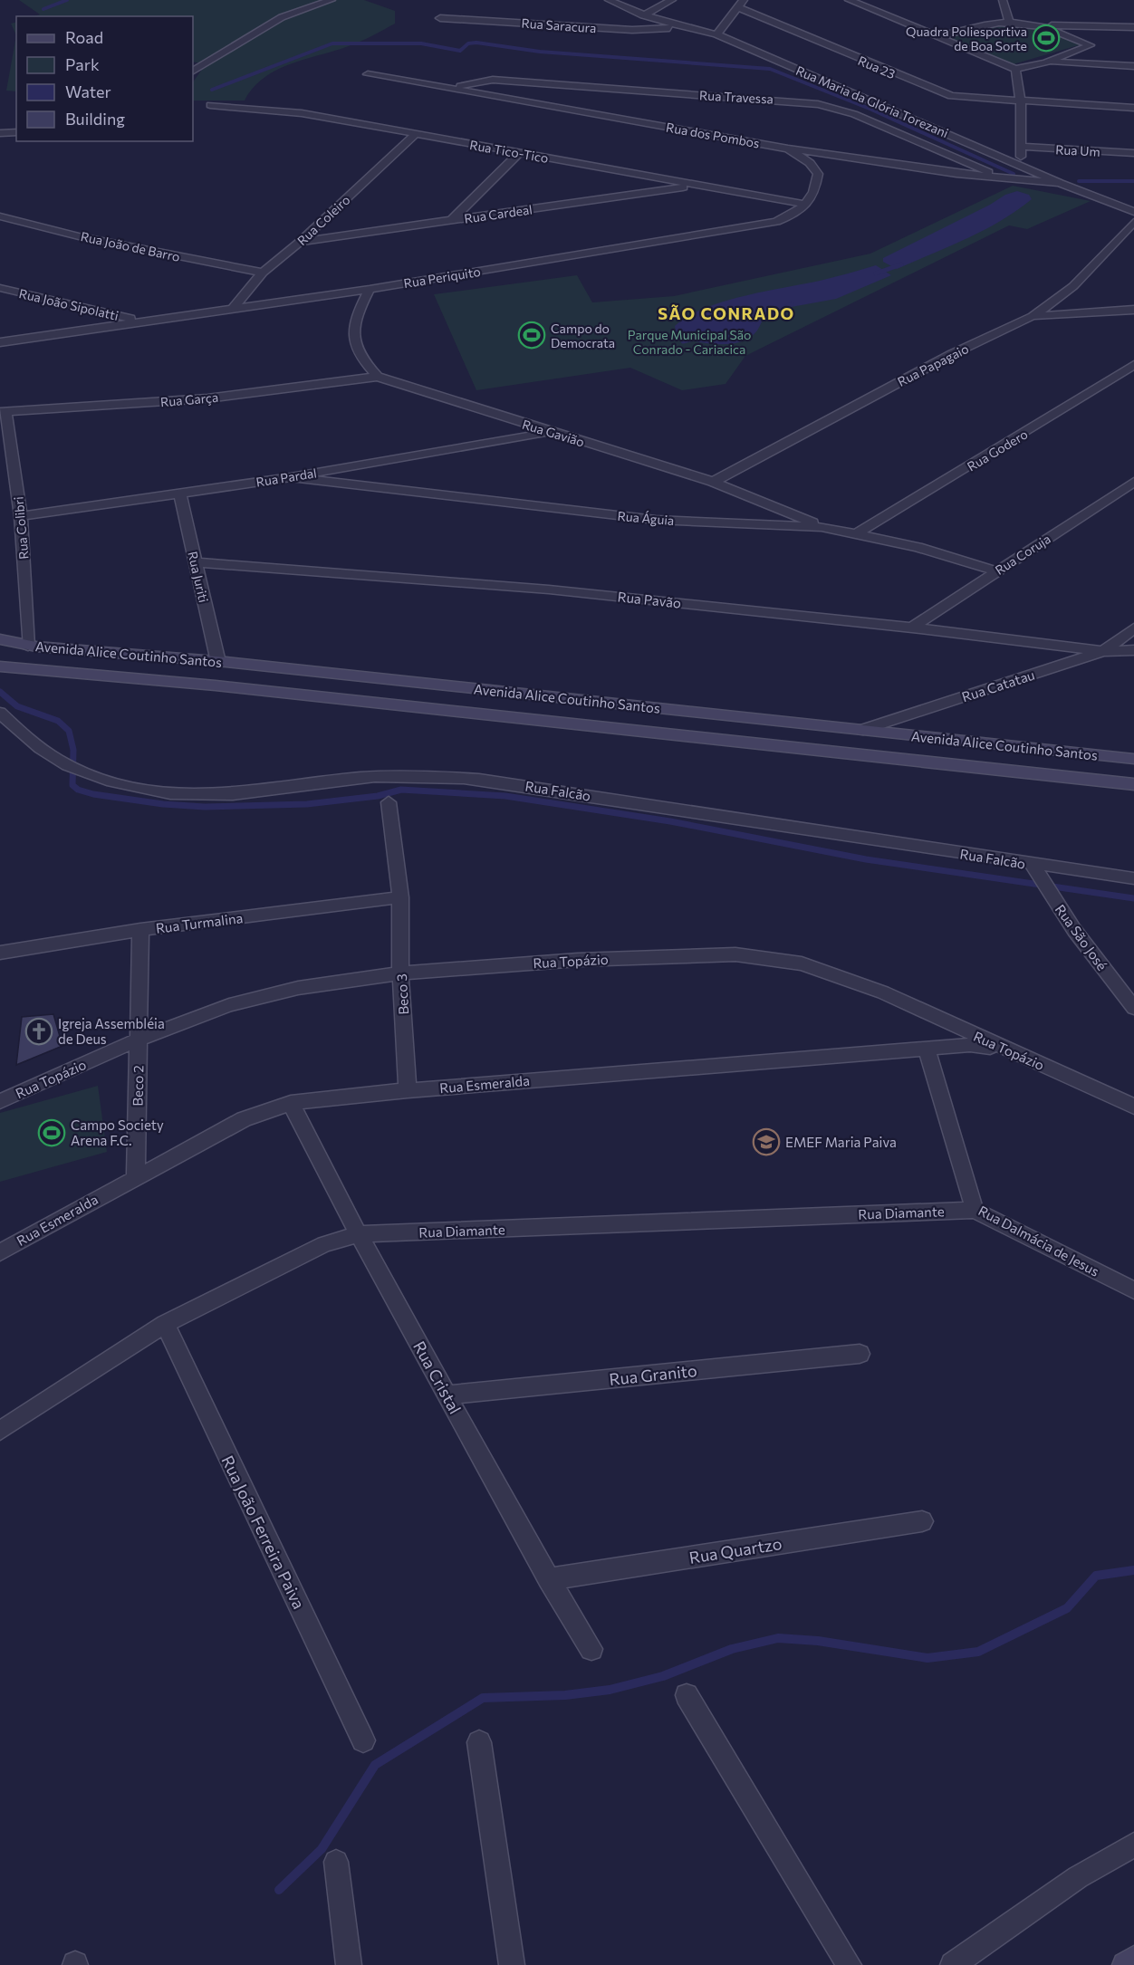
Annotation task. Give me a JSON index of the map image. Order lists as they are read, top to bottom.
{
  "streets": {
    "main road": ["Avenida Alice Coutinho Santos"],
    "street": [
      "Rua Saracura",
      "Rua 23",
      "Rua Travessa",
      "Rua Maria da Glória Torezani",
      "Rua dos Pombos",
      "Rua Um",
      "Rua Tico-Tico",
      "Rua Cardeal",
      "Rua Coleiro",
      "Rua João de Barro",
      "Rua Periquito",
      "Rua João Sipolatti",
      "Rua Papagaio",
      "Rua Garça",
      "Rua Gavião",
      "Rua Godero",
      "Rua Pardal",
      "Rua Águia",
      "Rua Colibri",
      "Rua Coruja",
      "Rua Juriti",
      "Rua Pavão",
      "Rua Catatau",
      "Rua Falcão",
      "Rua Turmalina",
      "Rua São José",
      "Rua Topázio",
      "Beco 3",
      "Rua Esmeralda",
      "Beco 2",
      "Rua Diamante",
      "Rua Dalmácia de Jesus",
      "Rua Granito",
      "Rua Cristal",
      "Rua João Ferreira Paiva",
      "Rua Quartzo"
    ]
  },
  "crossings": [
    ["Rua Saracura", "Rua Maria da Glória Torezani"],
    ["Rua Travessa", "Rua dos Pombos"],
    ["Rua Maria da Glória Torezani", "Rua dos Pombos"],
    ["Rua Tico-Tico", "Rua Cardeal"],
    ["Rua Tico-Tico", "Rua Coleiro"],
    ["Rua Tico-Tico", "Rua Periquito"],
    ["Rua Cardeal", "Rua Coleiro"],
    ["Rua Coleiro", "Rua João de Barro"],
    ["Rua Coleiro", "Rua Periquito"],
    ["Rua Periquito", "Rua João Sipolatti"],
    ["Rua Papagaio", "Rua Gavião"],
    ["Rua Garça", "Rua Gavião"],
    ["Rua Garça", "Rua Colibri"],
    ["Rua Gavião", "Rua Pardal"],
    ["Rua Gavião", "Rua Águia"],
    ["Rua Godero", "Rua Águia"],
    ["Rua Pardal", "Rua Águia"],
    ["Rua Pardal", "Rua Colibri"],
    ["Rua Pardal", "Rua Juriti"],
    ["Rua Águia", "Rua Coruja"],
    ["Rua Colibri", "Avenida Alice Coutinho Santos"],
    ["Rua Coruja", "Rua Pavão"],
    ["Rua Juriti", "Rua Pavão"],
    ["Rua Juriti", "Avenida Alice Coutinho Santos"],
    ["Rua Pavão", "Rua Catatau"],
    ["Avenida Alice Coutinho Santos", "Rua Catatau"],
    ["Rua Falcão", "Rua São José"],
    ["Rua Turmalina", "Beco 3"],
    ["Rua Turmalina", "Beco 2"],
    ["Rua Topázio", "Beco 3"],
    ["Rua Topázio", "Rua Esmeralda"],
    ["Rua Topázio", "Beco 2"],
    ["Beco 3", "Rua Esmeralda"],
    ["Rua Esmeralda", "Beco 2"],
    ["Rua Esmeralda", "Rua Dalmácia de Jesus"],
    ["Rua Esmeralda", "Rua Cristal"],
    ["Rua Diamante", "Rua Dalmácia de Jesus"],
    ["Rua Diamante", "Rua Cristal"],
    ["Rua Diamante", "Rua João Ferreira Paiva"],
    ["Rua Granito", "Rua Cristal"],
    ["Rua Cristal", "Rua Quartzo"]
  ],
  "districts": ["SÃO CONRADO"],
  "parks": ["Parque Municipal São Conrado - Cariacica"],
  "places": {
    "sports": ["Quadra Poliesportiva de Boa Sorte", "Campo do Democrata", "Campo Society Arena F.C."],
    "church": ["Igreja Assembléia de Deus"],
    "school or university": ["EMEF Maria Paiva"]
  },
  "legend": [
    "Road",
    "Park",
    "Water",
    "Building"
  ]
}
